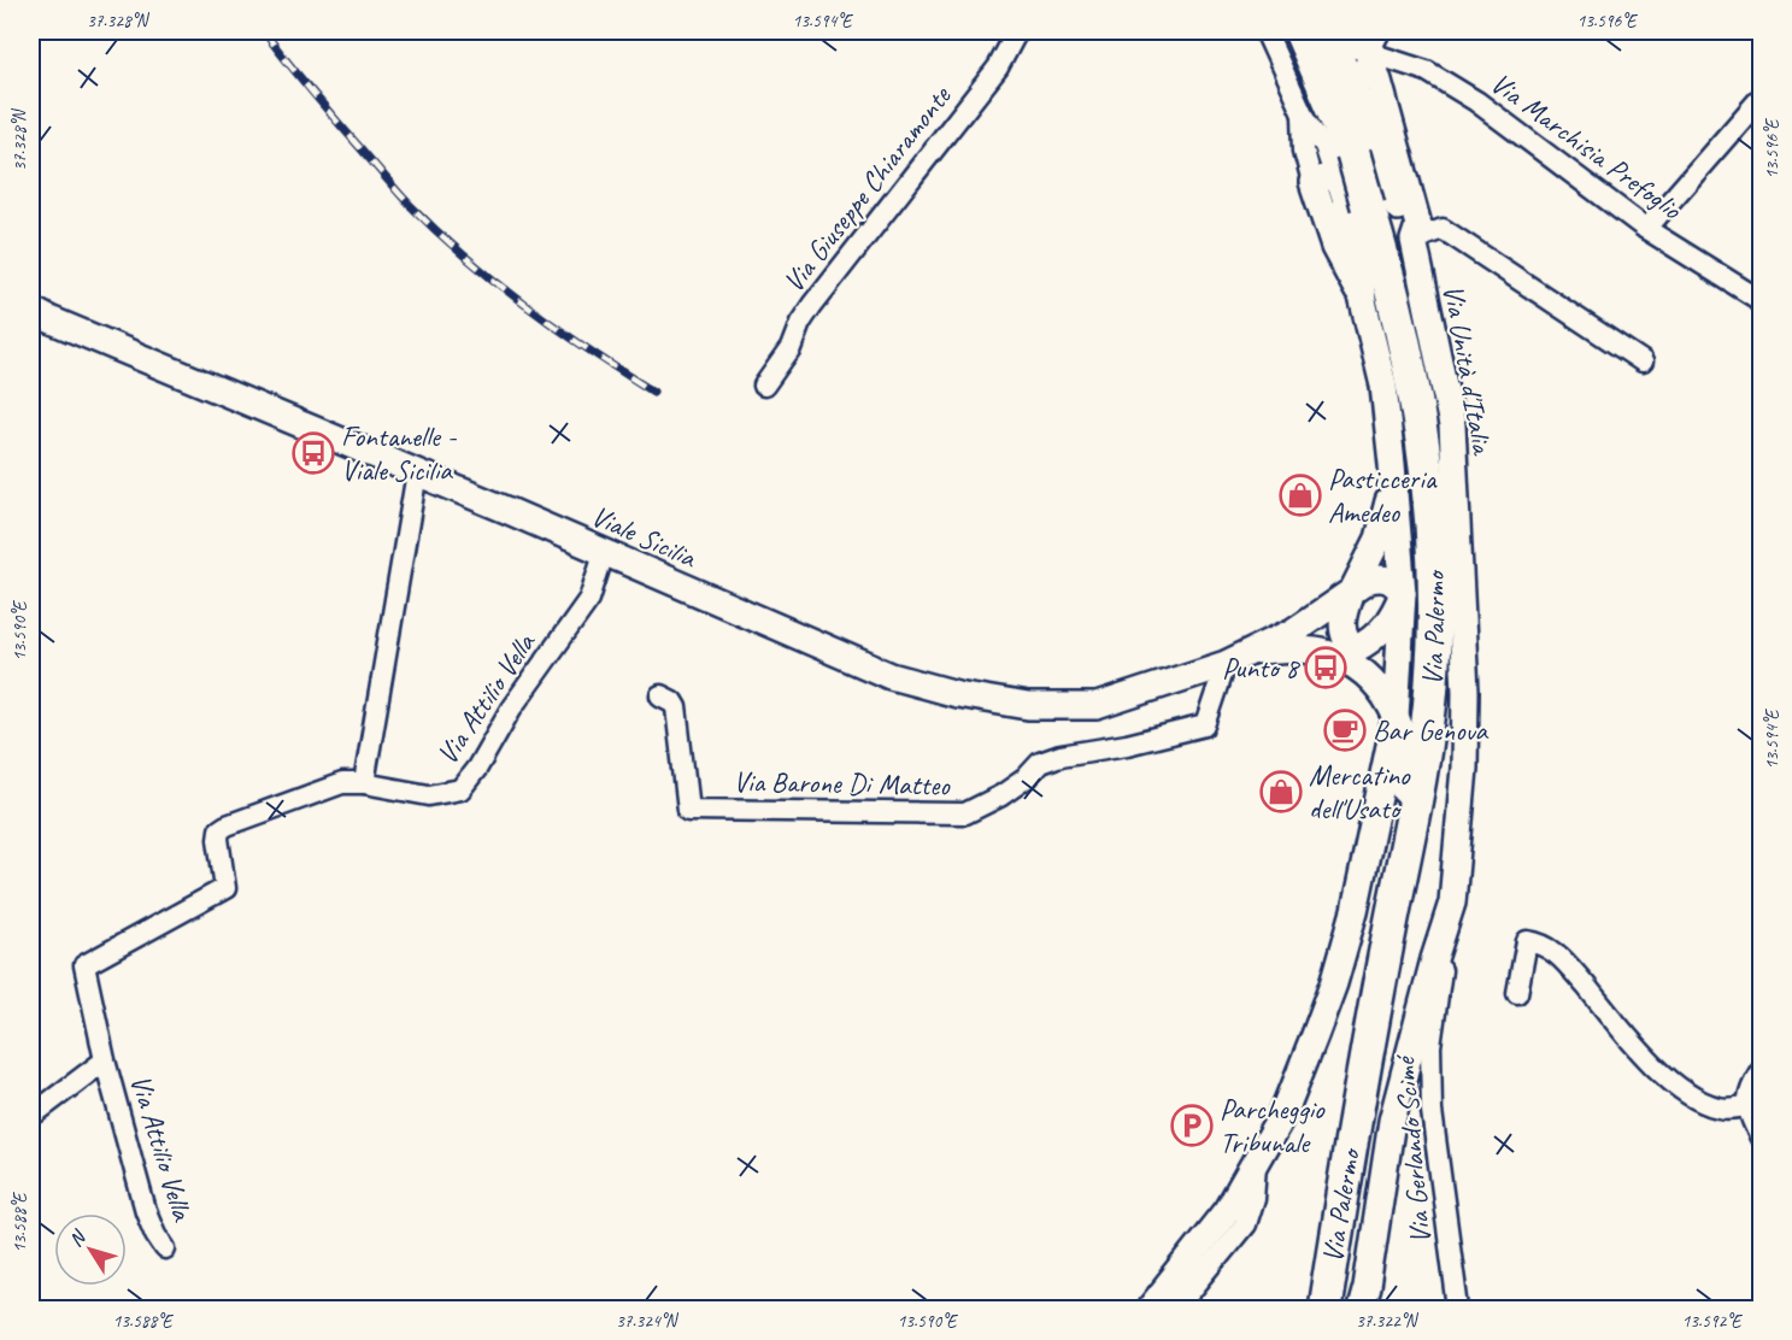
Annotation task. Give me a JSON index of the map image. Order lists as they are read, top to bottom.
{
  "streets": {
    "main road": ["Via Palermo"],
    "street": [
      "Via Marchisia Prefoglio",
      "Via Giuseppe Chiaramonte",
      "Via Unità d'Italia",
      "Viale Sicilia",
      "Via Attilio Vella",
      "Via Barone Di Matteo",
      "Via Gerlando Scimé"
    ]
  },
  "crossings": [
    ["Via Marchisia Prefoglio", "Via Unità d'Italia"],
    ["Via Unità d'Italia", "Via Palermo"],
    ["Via Unità d'Italia", "Via Gerlando Scimé"],
    ["Viale Sicilia", "Via Attilio Vella"],
    ["Viale Sicilia", "Via Barone Di Matteo"]
  ],
  "places": {
    "bus stop": ["Fontanelle - Viale Sicilia", "Punto 8"],
    "shop": ["Pasticceria Amedeo", "Mercatino dell'Usato"],
    "cafe": ["Bar Genova"],
    "parking": ["Parcheggio Tribunale"]
  },
  "north": "top left",
  "coordinates": [
    "37.328°N",
    "13.594°E",
    "13.596°E",
    "13.590°E",
    "13.588°E",
    "37.324°N",
    "37.322°N",
    "13.592°E"
  ]
}
